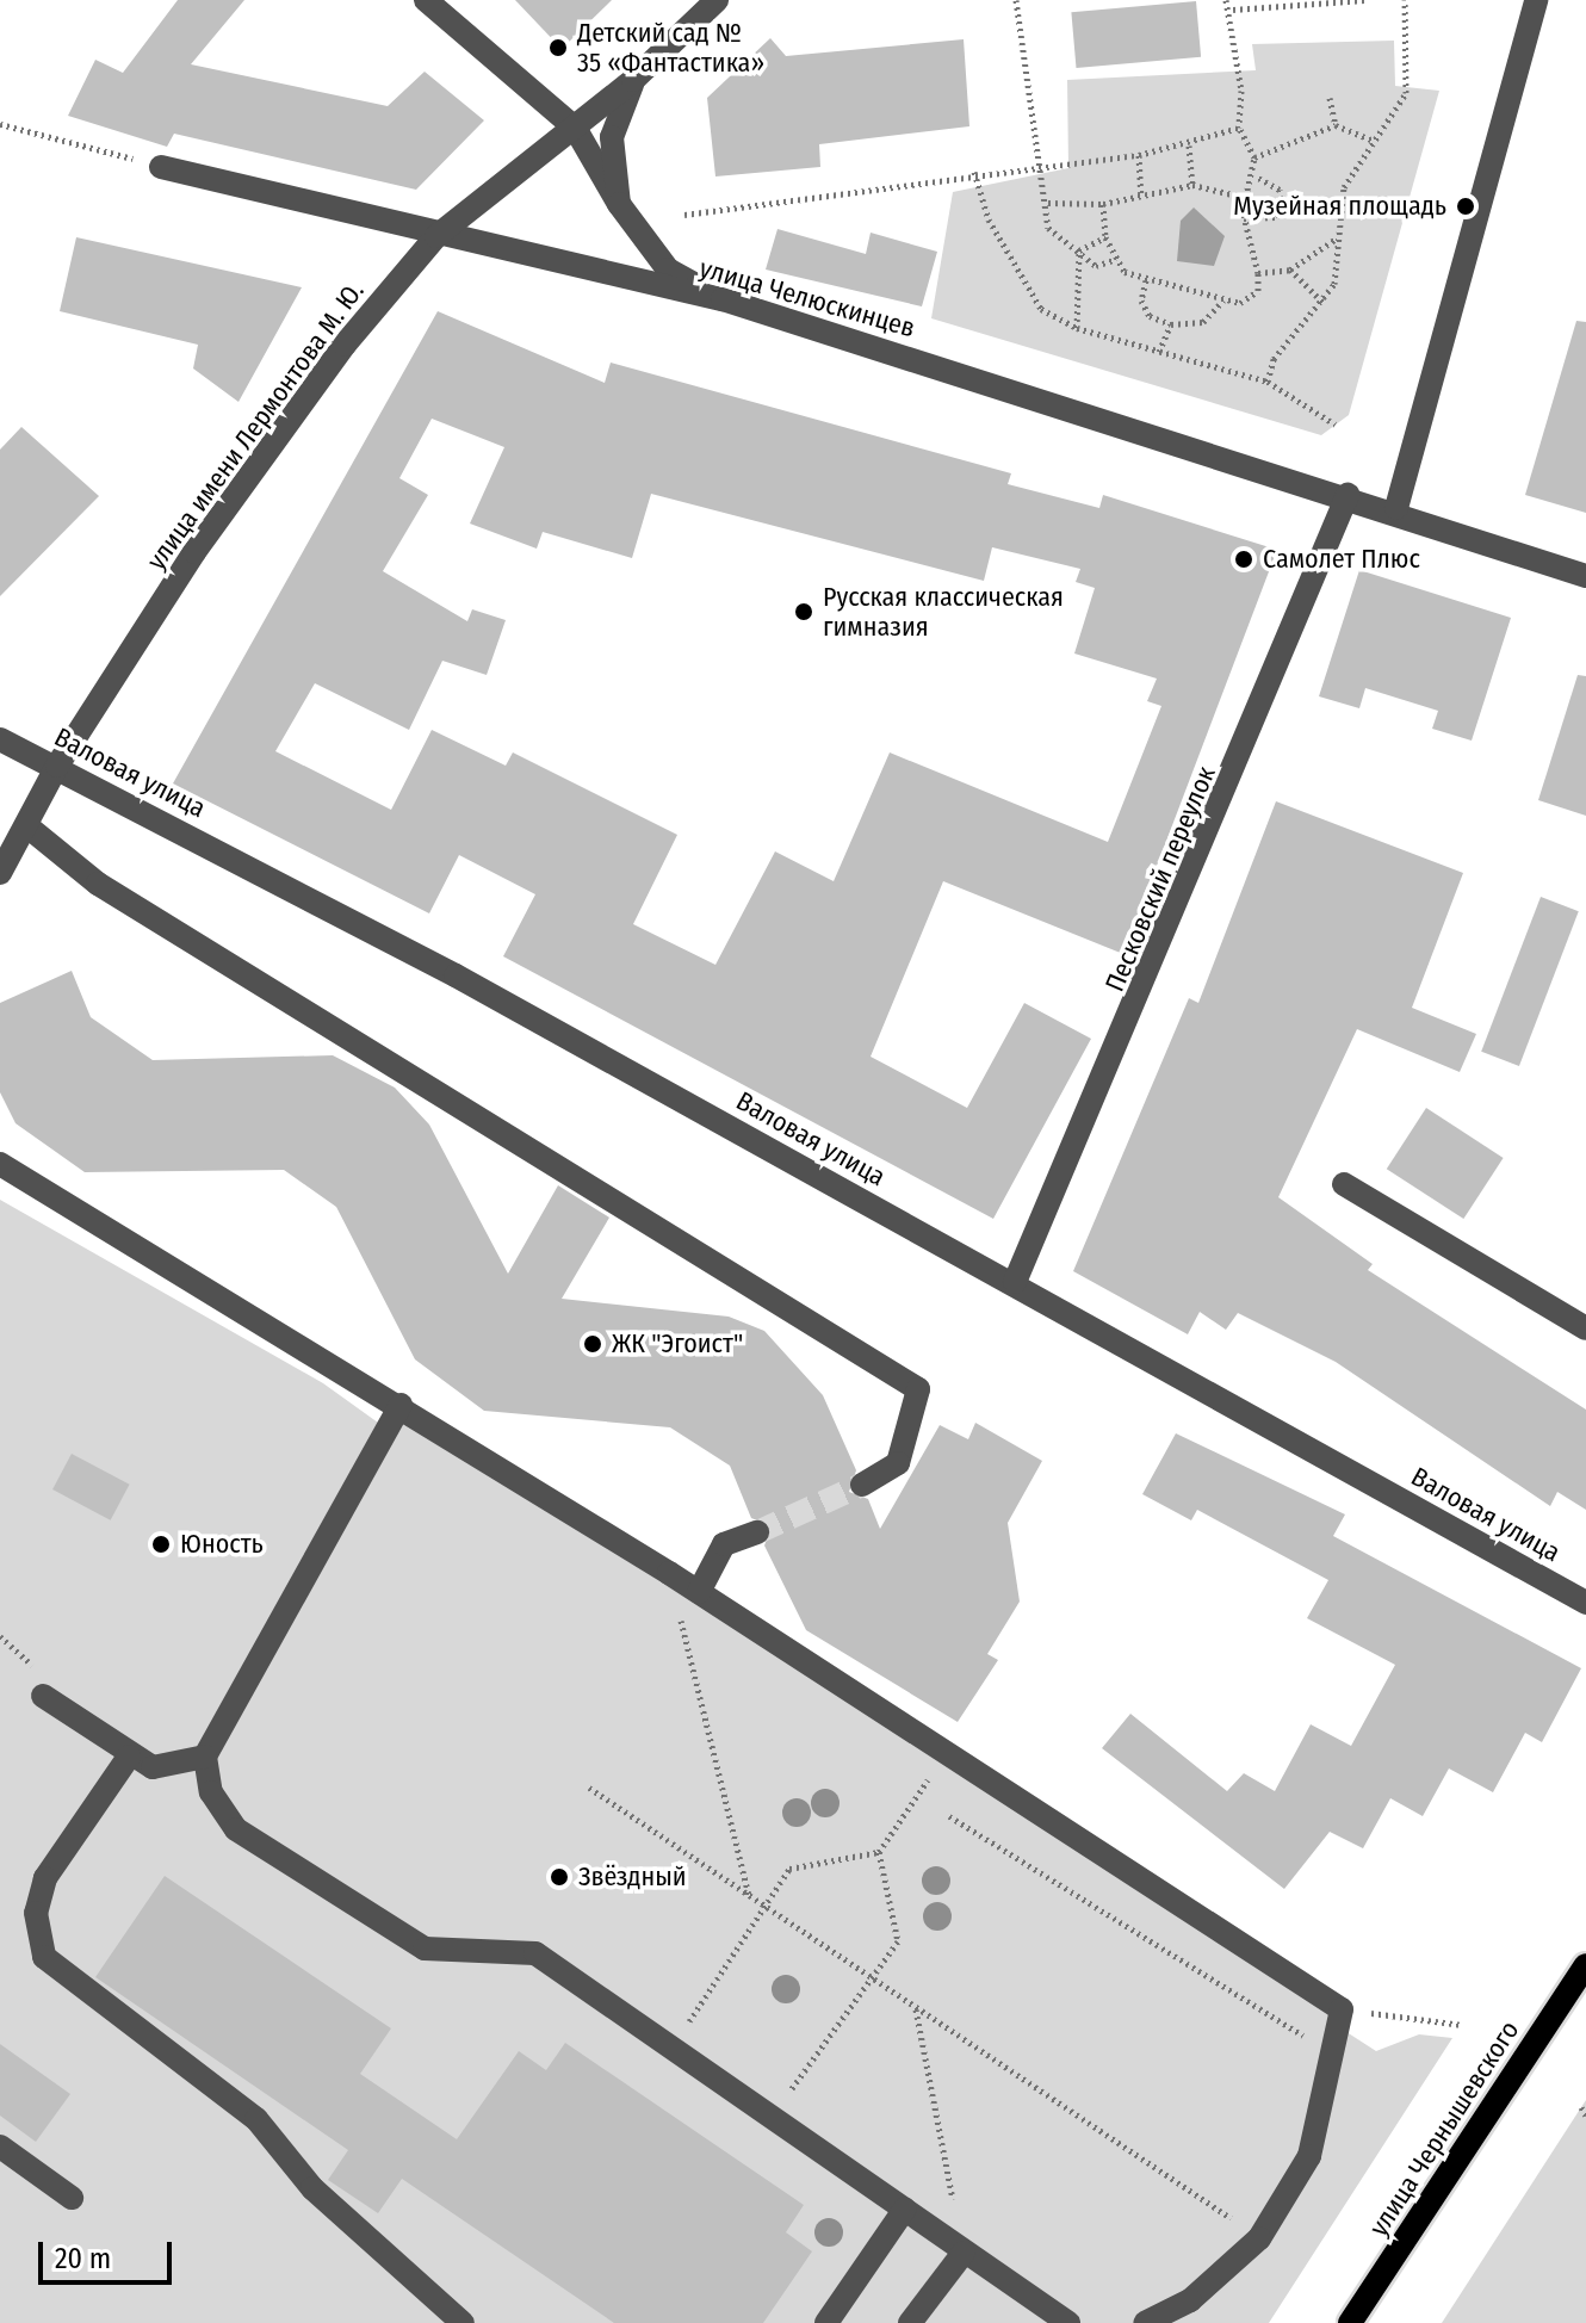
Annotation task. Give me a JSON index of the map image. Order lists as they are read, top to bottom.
{
  "streets": {
    "main road": ["улица Чернышевского"],
    "street": [
      "улица Челюскинцев",
      "улица имени Лермонтова М. Ю.",
      "Валовая улица",
      "Песковский переулок"
    ]
  },
  "crossings": [
    ["улица Челюскинцев", "улица имени Лермонтова М. Ю."],
    ["улица Челюскинцев", "Песковский переулок"],
    ["улица имени Лермонтова М. Ю.", "Валовая улица"],
    ["Валовая улица", "Песковский переулок"]
  ],
  "places": [
    "Детский сад № 35 «Фантастика»",
    "Музейная площадь",
    "Самолет Плюс",
    "Русская классическая гимназия",
    "ЖК \"Эгоист\"",
    "Юность",
    "Звёздный"
  ],
  "scale_bar": "20 m"
}
